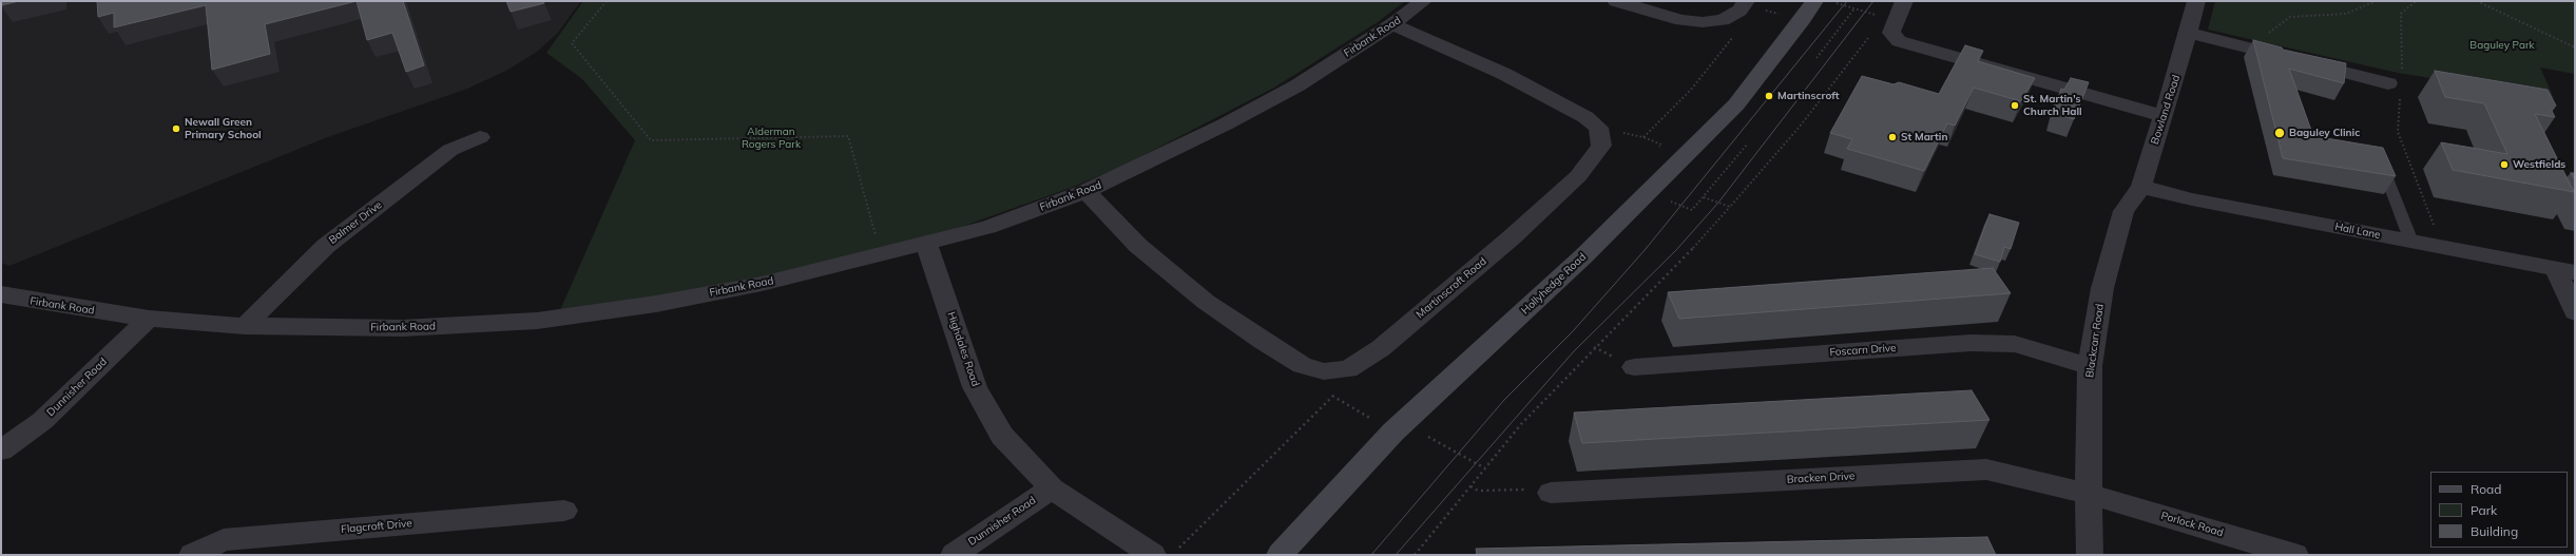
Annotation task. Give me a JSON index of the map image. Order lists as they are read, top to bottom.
{
  "streets": {
    "street": [
      "Firbank Road",
      "Bowland Road",
      "Balmer Drive",
      "Hall Lane",
      "Hollyhedge Road",
      "Martinscroft Road",
      "Blackcarr Road",
      "Highdales Road",
      "Foscarn Drive",
      "Dunnisher Road",
      "Bracken Drive",
      "Porlock Road",
      "Flagcroft Drive"
    ]
  },
  "crossings": [
    ["Firbank Road", "Balmer Drive"],
    ["Firbank Road", "Martinscroft Road"],
    ["Firbank Road", "Highdales Road"],
    ["Firbank Road", "Dunnisher Road"],
    ["Bowland Road", "Hall Lane"],
    ["Bowland Road", "Blackcarr Road"],
    ["Hall Lane", "Blackcarr Road"],
    ["Blackcarr Road", "Foscarn Drive"],
    ["Blackcarr Road", "Bracken Drive"],
    ["Blackcarr Road", "Porlock Road"],
    ["Highdales Road", "Dunnisher Road"],
    ["Bracken Drive", "Porlock Road"]
  ],
  "parks": ["Baguley Park", "Alderman Rogers Park"],
  "places": [
    "Martinscroft",
    "St. Martin's Church Hall",
    "Newall Green Primary School",
    "Baguley Clinic",
    "St Martin",
    "Westfields"
  ],
  "legend": ["Road", "Park", "Building"]
}
